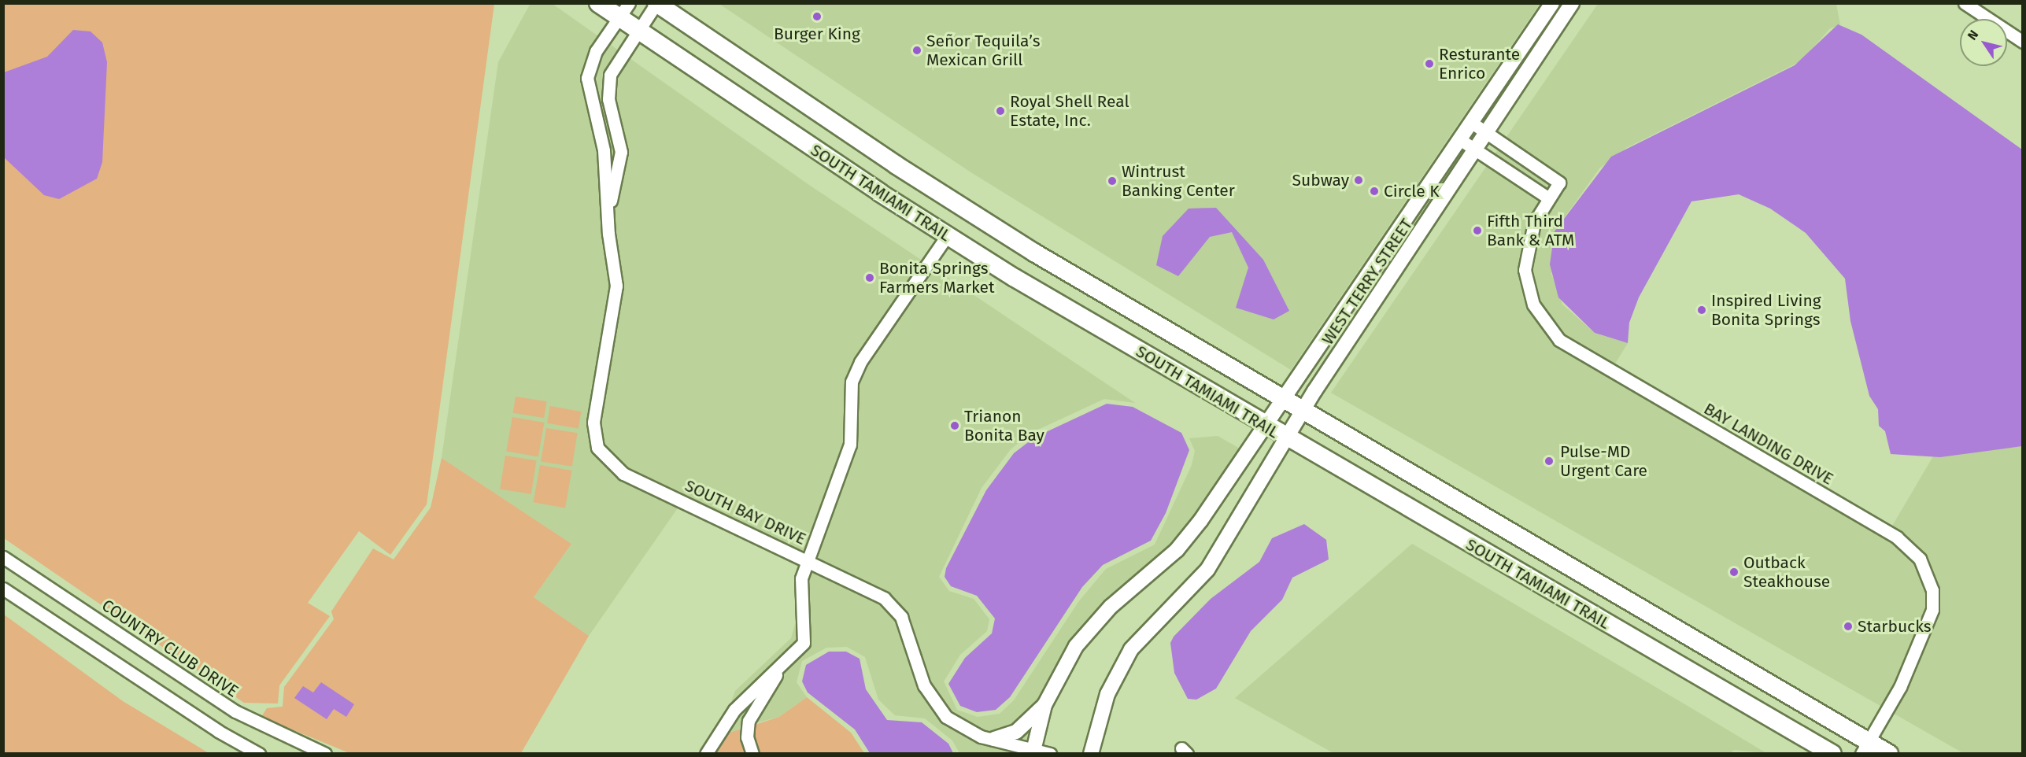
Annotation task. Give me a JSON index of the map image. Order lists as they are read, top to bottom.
{
  "streets": {
    "main road": ["SOUTH TAMIAMI TRAIL"],
    "street": [
      "WEST TERRY STREET",
      "BAY LANDING DRIVE",
      "SOUTH BAY DRIVE",
      "COUNTRY CLUB DRIVE"
    ]
  },
  "crossings": [
    ["SOUTH TAMIAMI TRAIL", "WEST TERRY STREET"],
    ["SOUTH TAMIAMI TRAIL", "BAY LANDING DRIVE"],
    ["SOUTH TAMIAMI TRAIL", "SOUTH BAY DRIVE"],
    ["WEST TERRY STREET", "BAY LANDING DRIVE"]
  ],
  "places": [
    "Burger King",
    "Señor Tequila’s Mexican Grill",
    "Resturante Enrico",
    "Royal Shell Real Estate, Inc.",
    "Subway",
    "Wintrust Banking Center",
    "Circle K",
    "Fifth Third Bank & ATM",
    "Bonita Springs Farmers Market",
    "Inspired Living Bonita Springs",
    "Trianon Bonita Bay",
    "Pulse-MD Urgent Care",
    "Outback Steakhouse",
    "Starbucks"
  ],
  "north": "top left"
}
